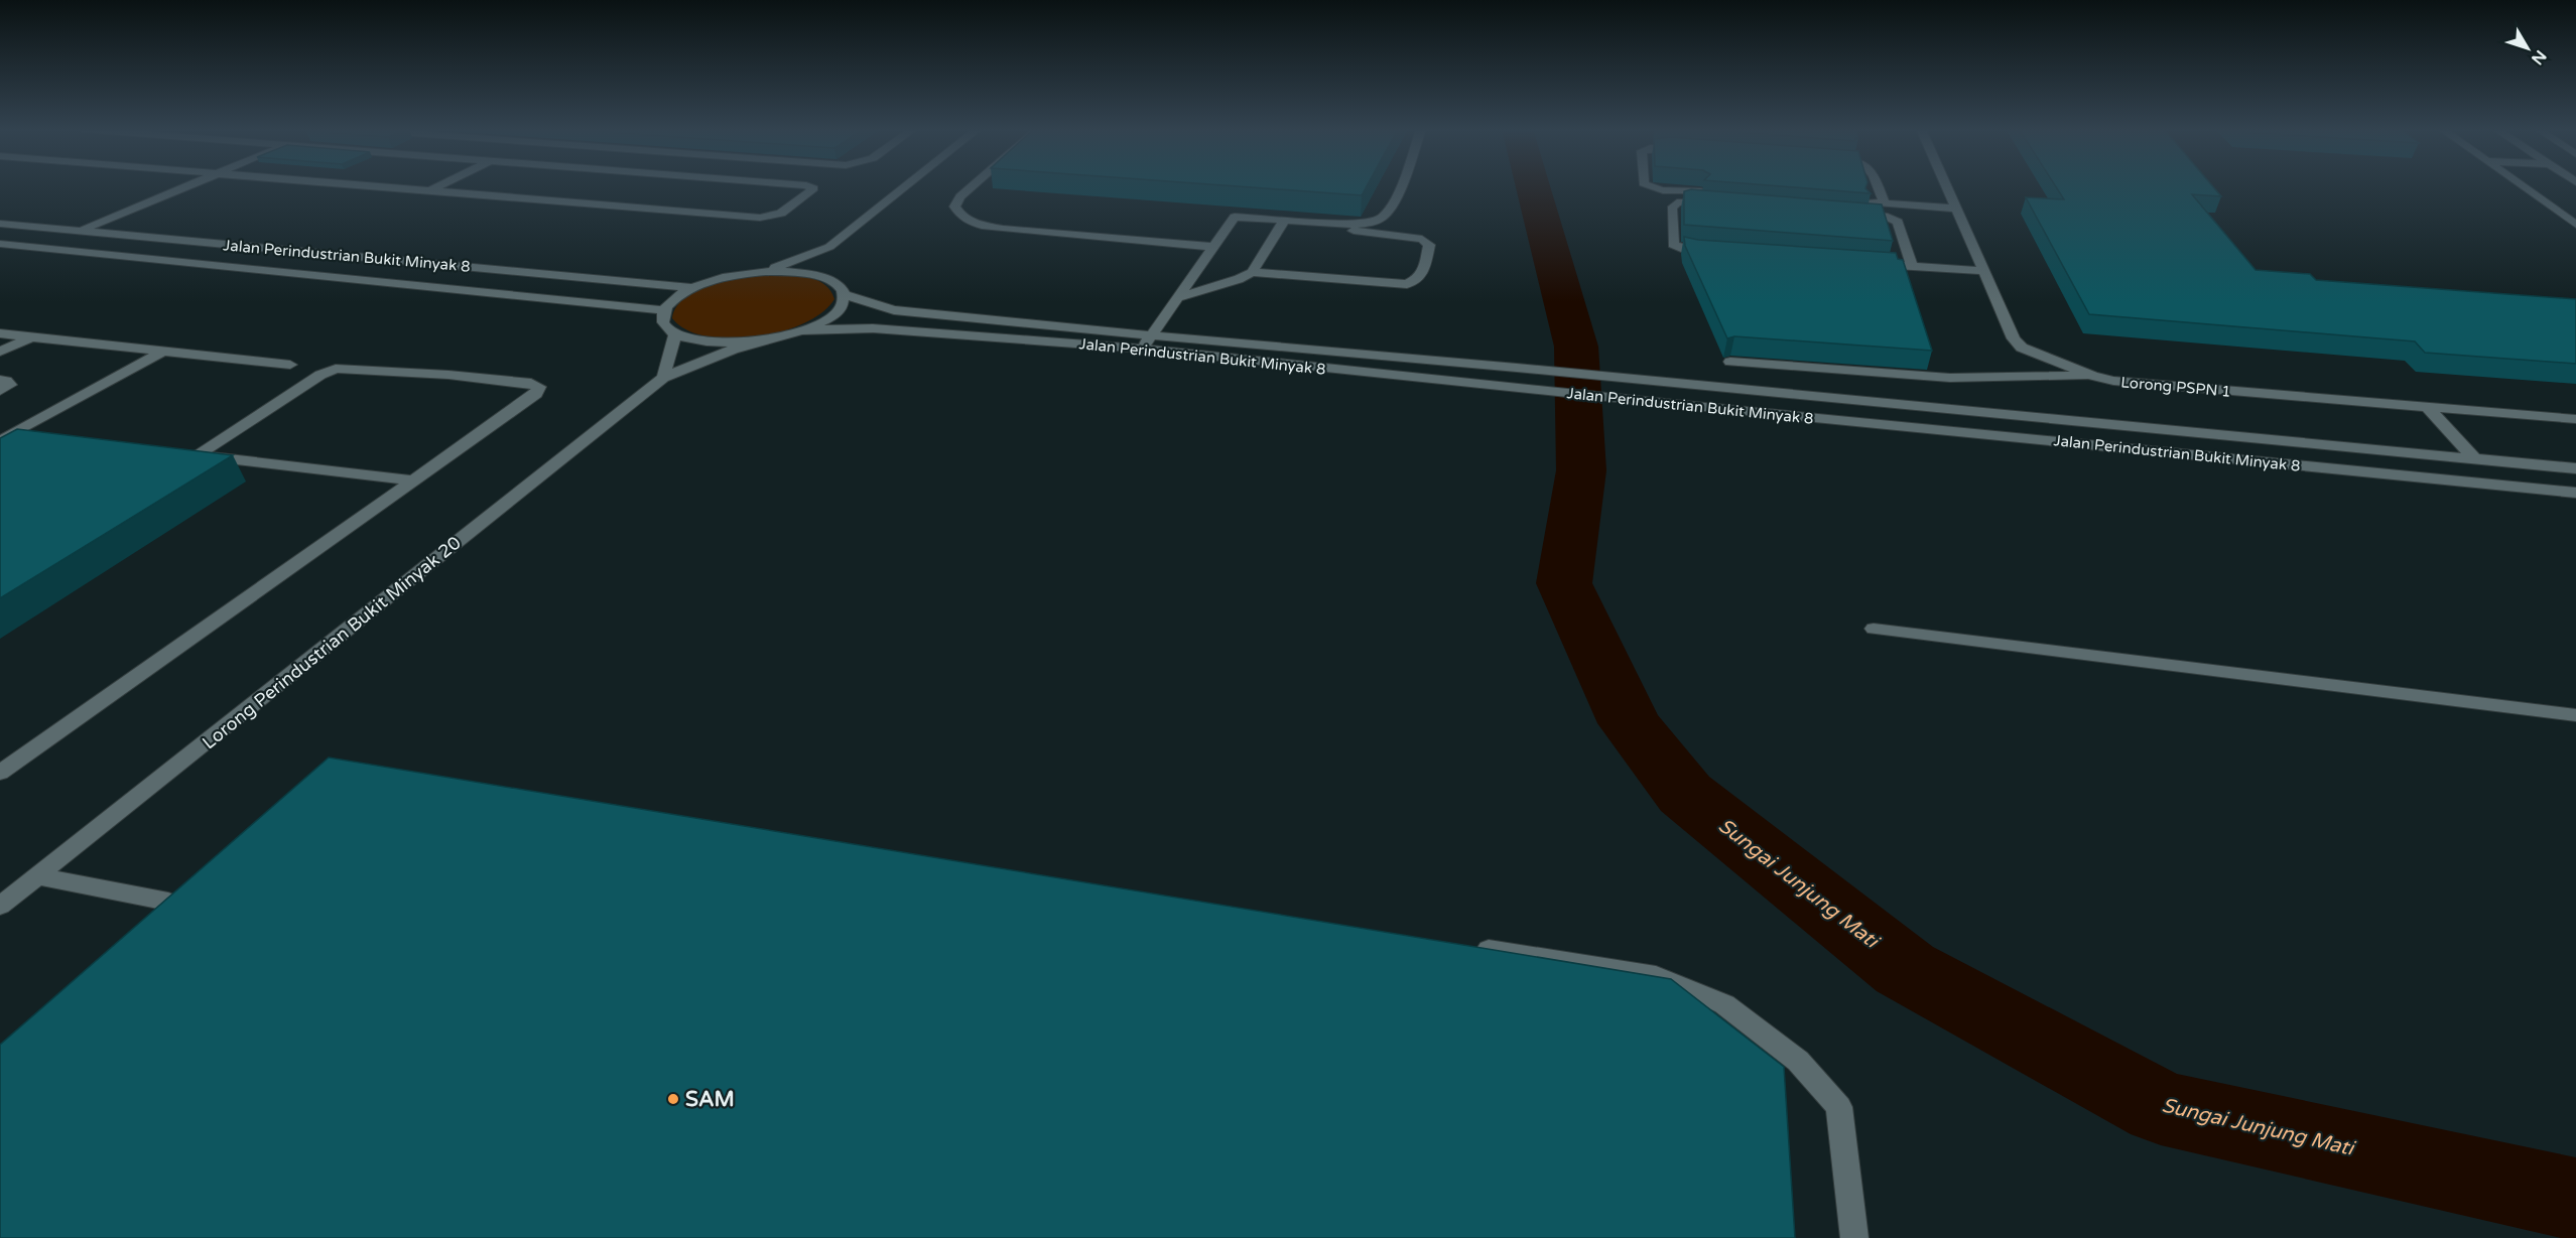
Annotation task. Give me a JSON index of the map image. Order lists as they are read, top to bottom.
{
  "streets": {
    "street": ["Jalan Perindustrian Bukit Minyak 8", "Lorong PSPN 1", "Lorong Perindustrian Bukit Minyak 20"]
  },
  "water": ["Sungai Junjung Mati"],
  "places": ["SAM"],
  "north": "bottom right"
}
